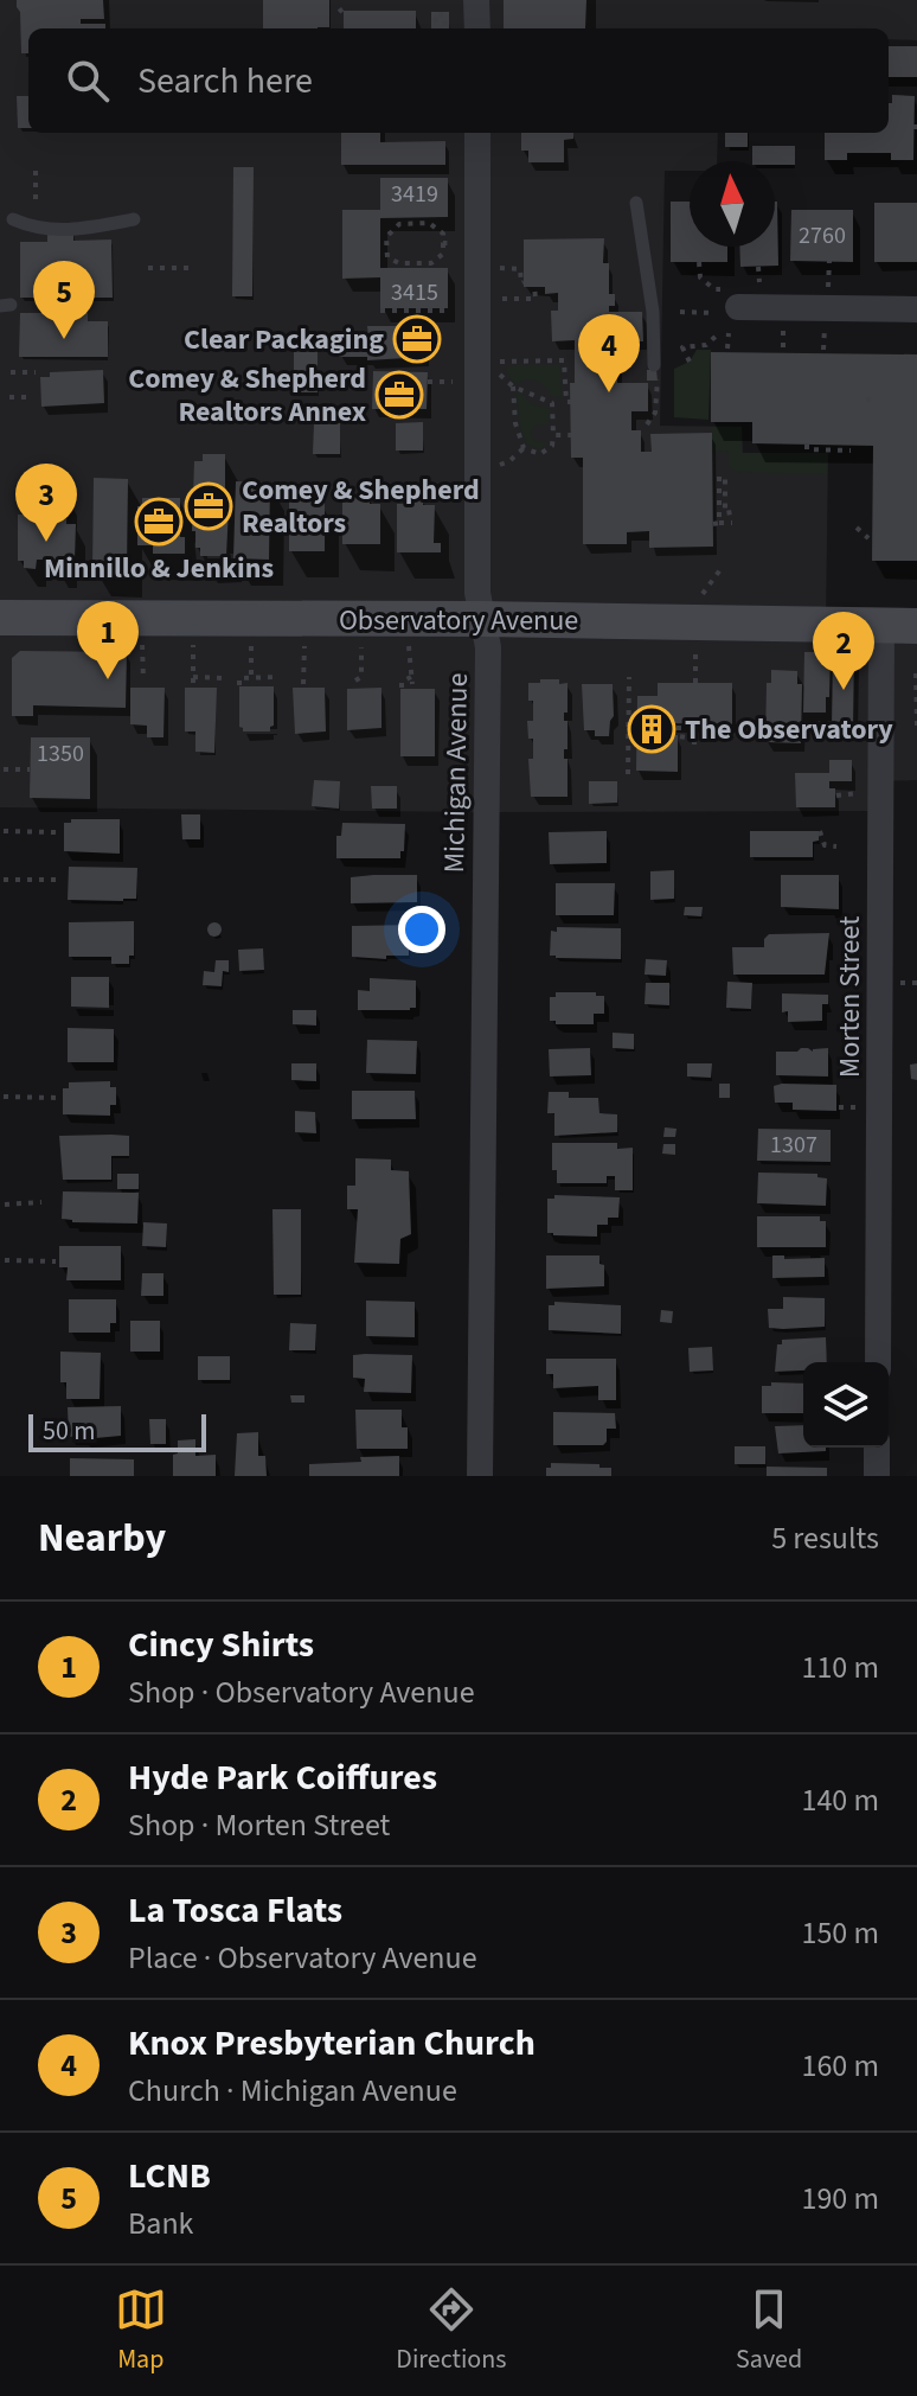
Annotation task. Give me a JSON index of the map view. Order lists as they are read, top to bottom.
{
  "streets": {
    "main road": ["Observatory Avenue"],
    "street": ["Michigan Avenue", "Morten Street"]
  },
  "crossings": [
    ["Observatory Avenue", "Michigan Avenue"],
    ["Observatory Avenue", "Morten Street"]
  ],
  "places": {
    "office": [
      "Clear Packaging",
      "Comey & Shepherd Realtors Annex",
      "Comey & Shepherd Realtors",
      "Minnillo & Jenkins"
    ],
    "building": ["The Observatory"]
  },
  "house_numbers": [
    "3419",
    "2760",
    "3415",
    "1350",
    "1307"
  ],
  "scale_bar": "50 m",
  "north": "top",
  "page": {
    "search": "Search here",
    "pins": [
      "5",
      "4",
      "3",
      "1",
      "2"
    ],
    "scale": "50 m",
    "heading": ["Nearby", "5 results"],
    "list": [
      {
        "mark": "1",
        "name": "Cincy Shirts",
        "note": "Shop · Observatory Avenue",
        "value": "110 m"
      },
      {
        "mark": "2",
        "name": "Hyde Park Coiffures",
        "note": "Shop · Morten Street",
        "value": "140 m"
      },
      {
        "mark": "3",
        "name": "La Tosca Flats",
        "note": "Place · Observatory Avenue",
        "value": "150 m"
      },
      {
        "mark": "4",
        "name": "Knox Presbyterian Church",
        "note": "Church · Michigan Avenue",
        "value": "160 m"
      },
      {
        "mark": "5",
        "name": "LCNB",
        "note": "Bank",
        "value": "190 m"
      }
    ],
    "nav": ["Map", "Directions", "Saved"]
  }
}
